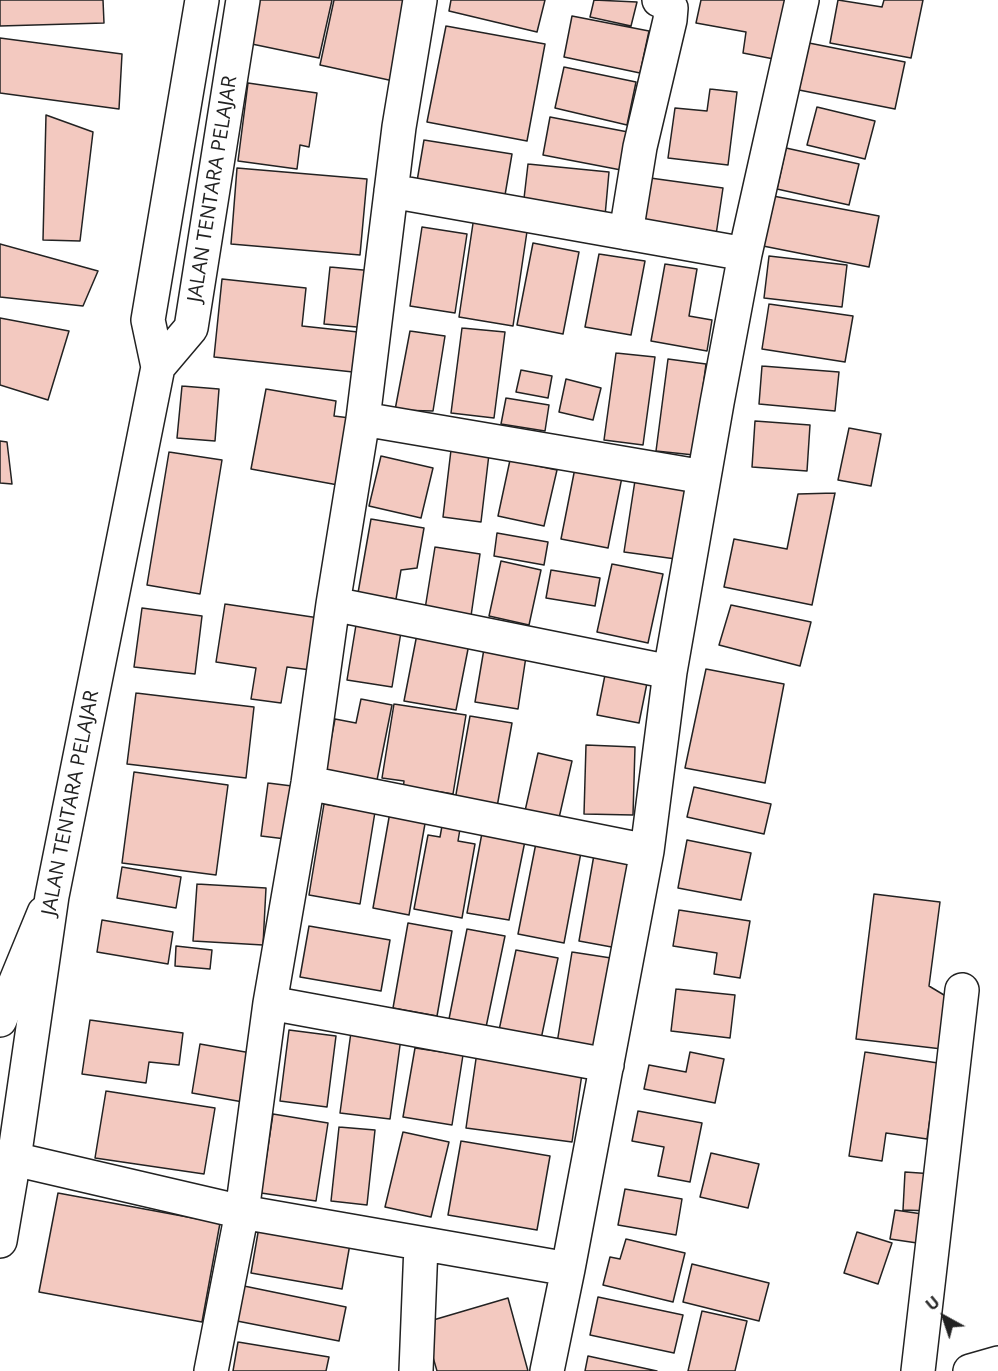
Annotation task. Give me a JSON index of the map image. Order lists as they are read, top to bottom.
{
  "streets": {
    "street": ["JALAN TENTARA PELAJAR"]
  },
  "north": "top left"
}
